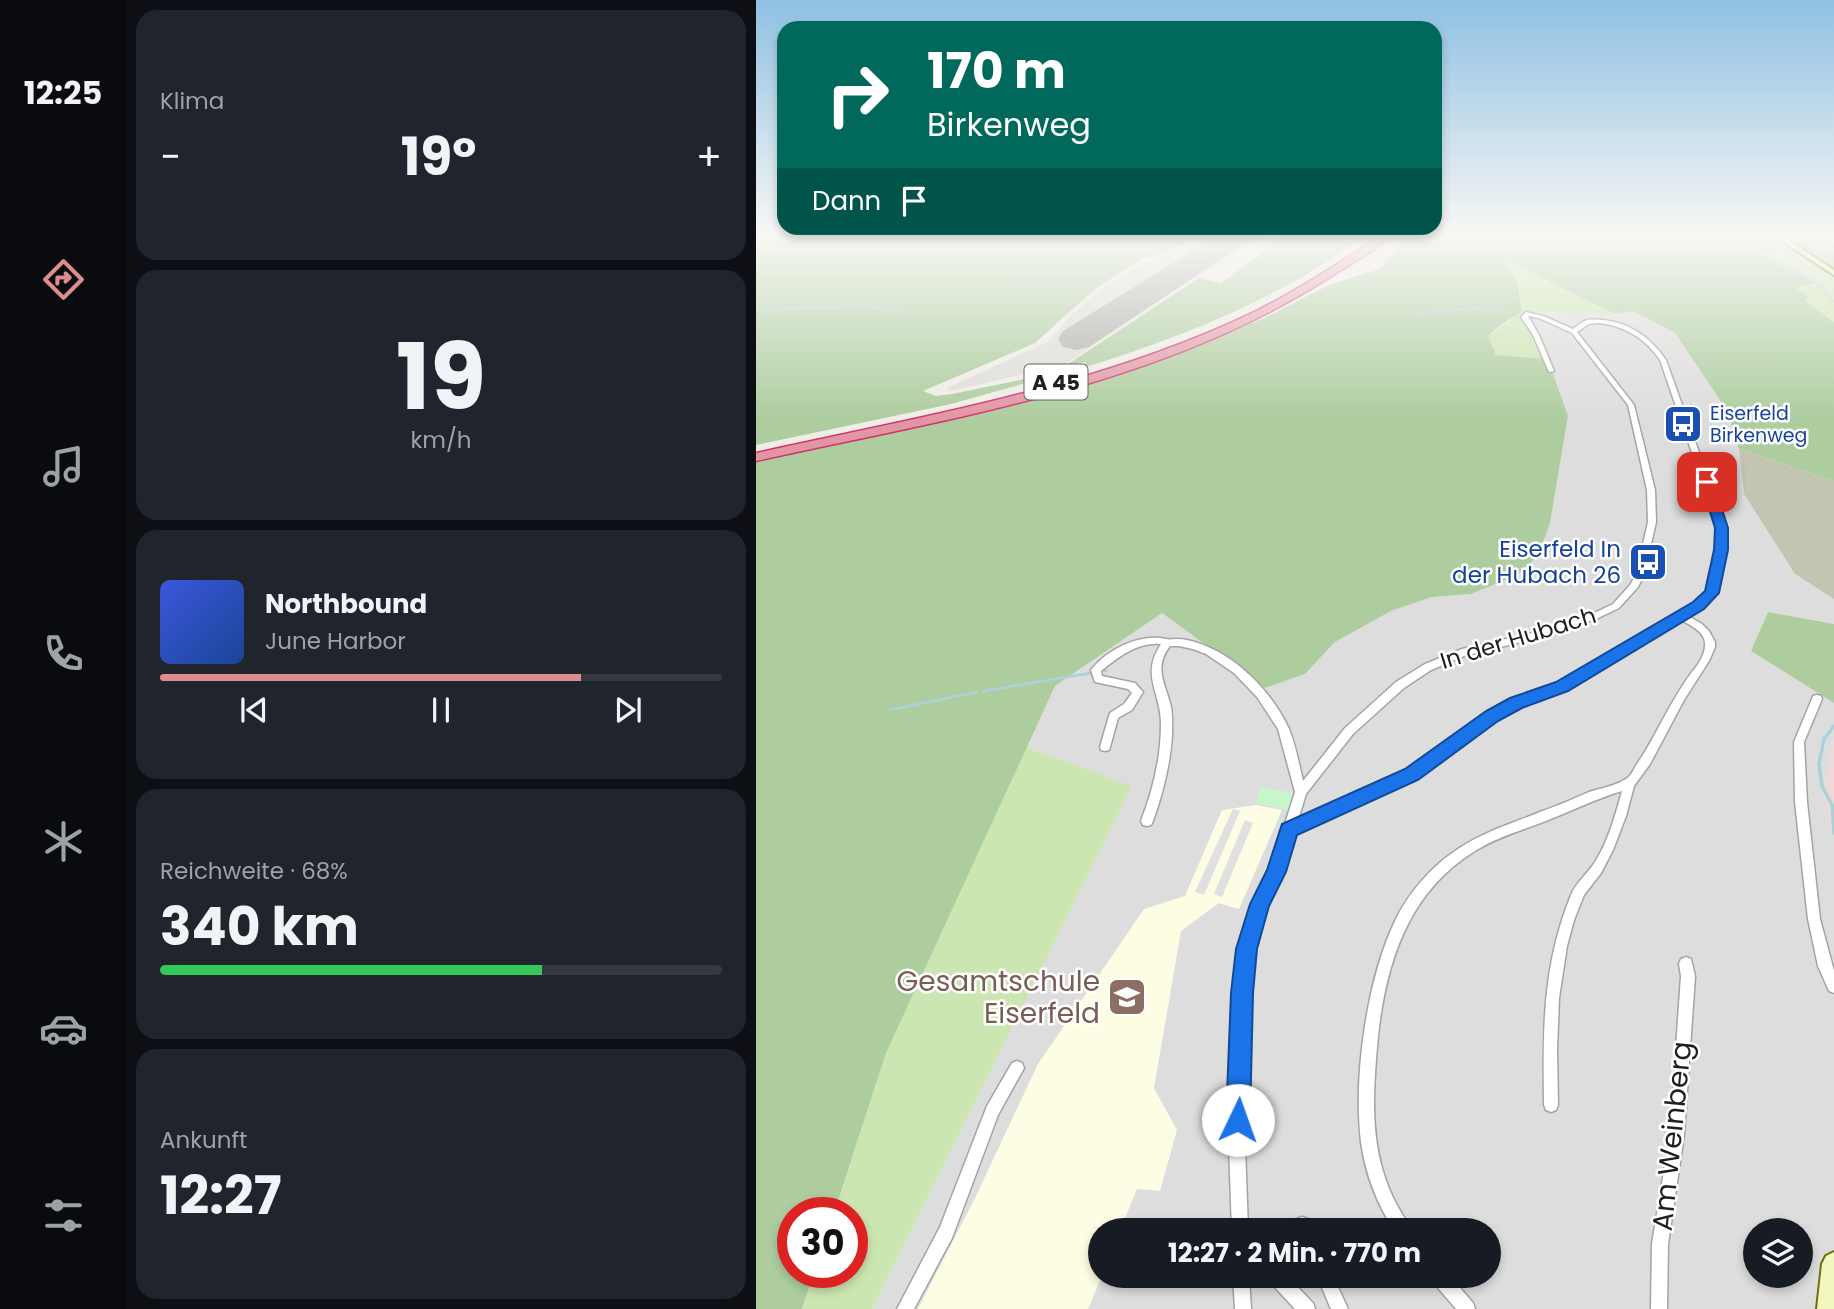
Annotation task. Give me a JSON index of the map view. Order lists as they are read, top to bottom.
{
  "streets": {
    "highway": ["A 45"],
    "street": ["In der Hubach", "Am Weinberg"]
  },
  "places": {
    "bus stop": ["Eiserfeld Birkenweg", "Eiserfeld In der Hubach 26"],
    "school or university": ["Gesamtschule Eiserfeld"]
  },
  "page": {
    "tabs": "12:25",
    "tile": [
      "Klima",
      ["19", "km/h"],
      ["Reichweite · 68%", "340 km"],
      ["Ankunft", "12:27"]
    ],
    "turn": ["170 m", "Birkenweg"],
    "heat": ["−", "19°", "+"],
    "then": "Dann",
    "song": ["Northbound", "June Harbor"],
    "limit": "30",
    "trip": "12:27 · 2 Min. · 770 m"
  }
}
